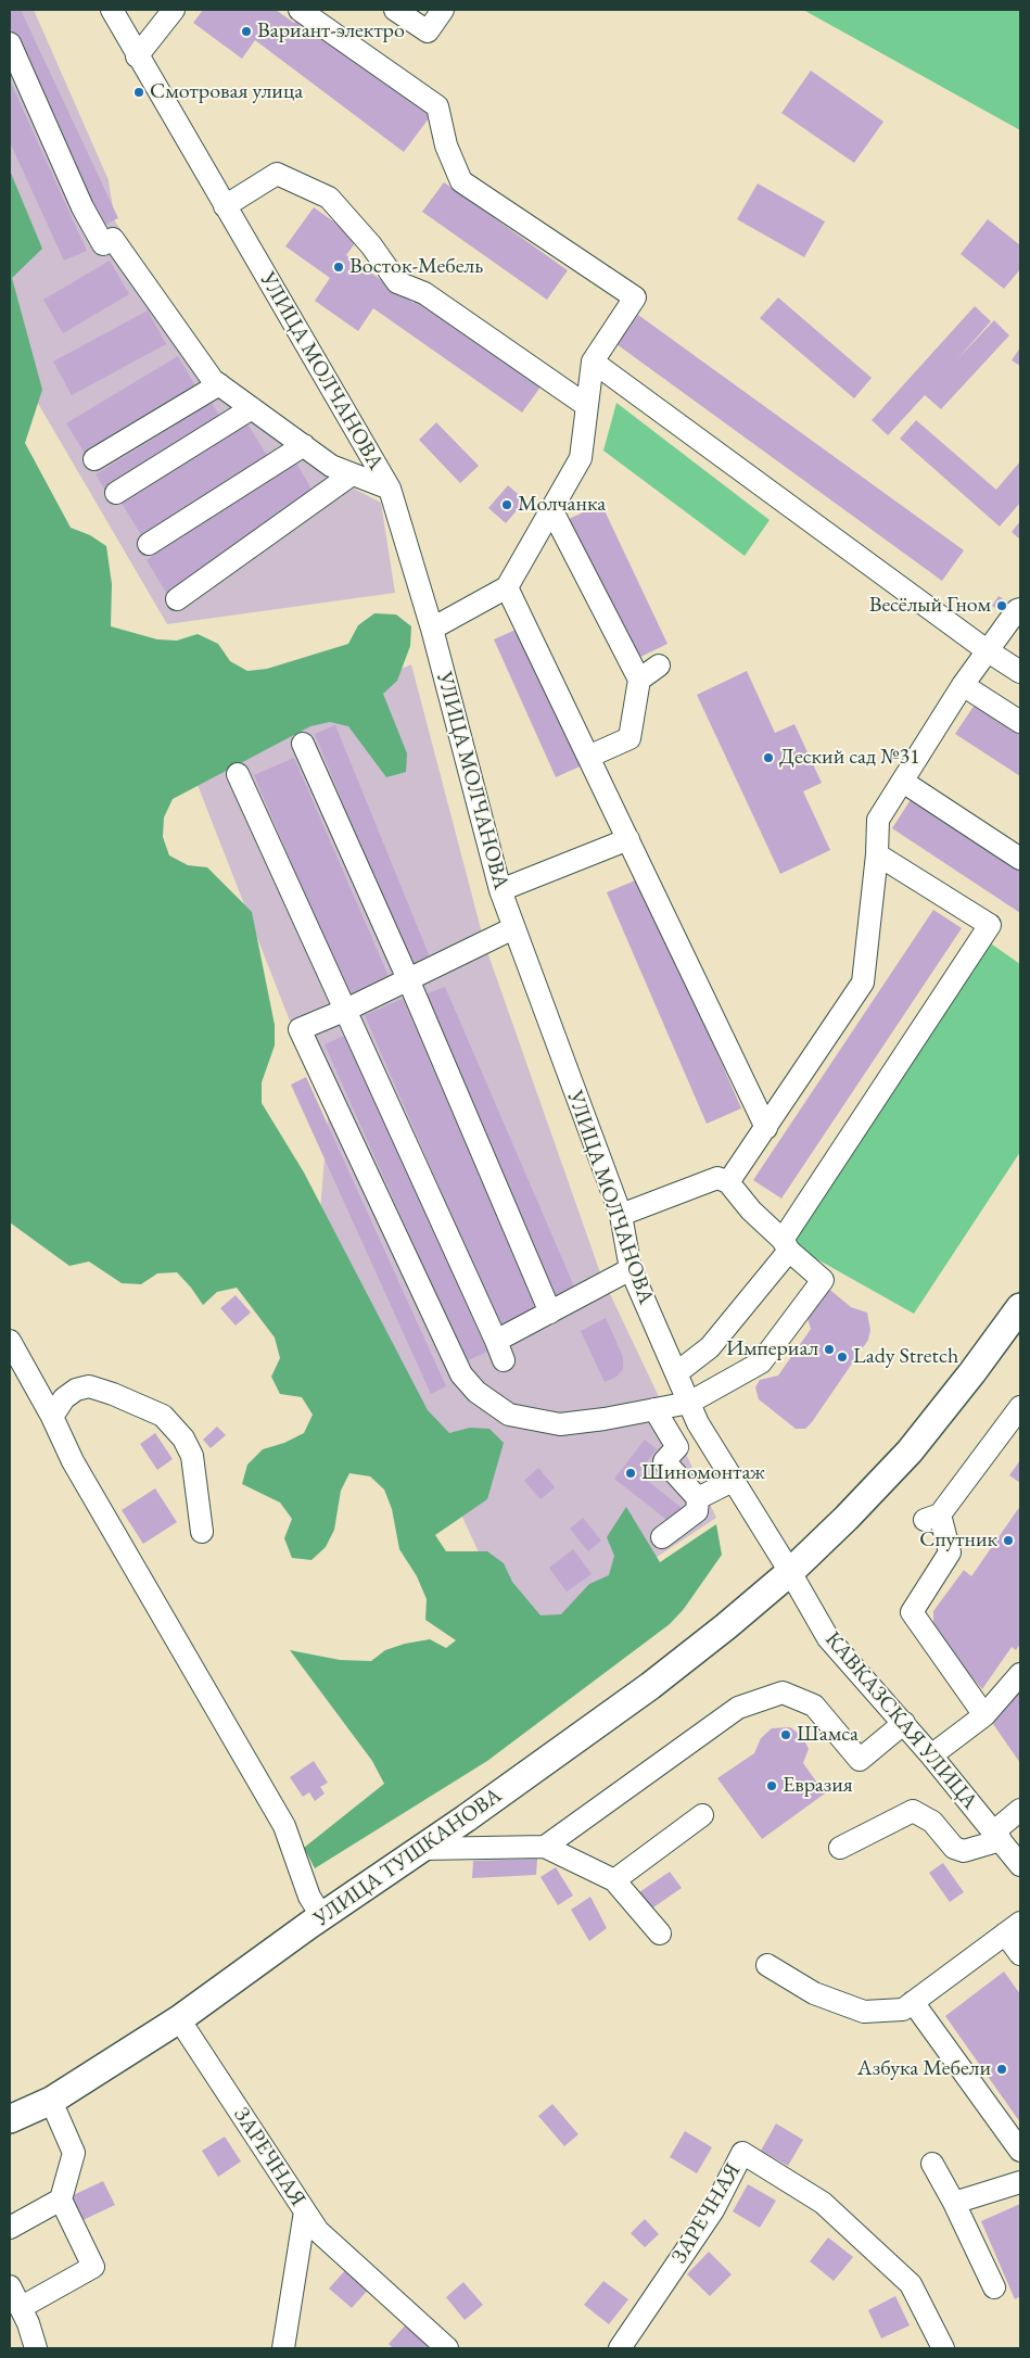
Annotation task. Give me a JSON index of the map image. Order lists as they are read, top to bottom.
{
  "streets": {
    "main road": ["УЛИЦА ТУШКАНОВА"],
    "street": ["УЛИЦА МОЛЧАНОВА", "КАВКАЗСКАЯ УЛИЦА", "ЗАРЕЧНАЯ"]
  },
  "crossings": [
    ["УЛИЦА МОЛЧАНОВА", "КАВКАЗСКАЯ УЛИЦА"],
    ["УЛИЦА МОЛЧАНОВА", "УЛИЦА ТУШКАНОВА"],
    ["КАВКАЗСКАЯ УЛИЦА", "УЛИЦА ТУШКАНОВА"],
    ["УЛИЦА ТУШКАНОВА", "ЗАРЕЧНАЯ"]
  ],
  "places": [
    "Вариант-электро",
    "Смотровая улица",
    "Восток-Мебель",
    "Молчанка",
    "Весёлый Гном",
    "Деский сад №31",
    "Империал",
    "Lady Stretch",
    "Шиномонтаж",
    "Спутник",
    "Шамса",
    "Евразия",
    "Азбука Мебели"
  ]
}
